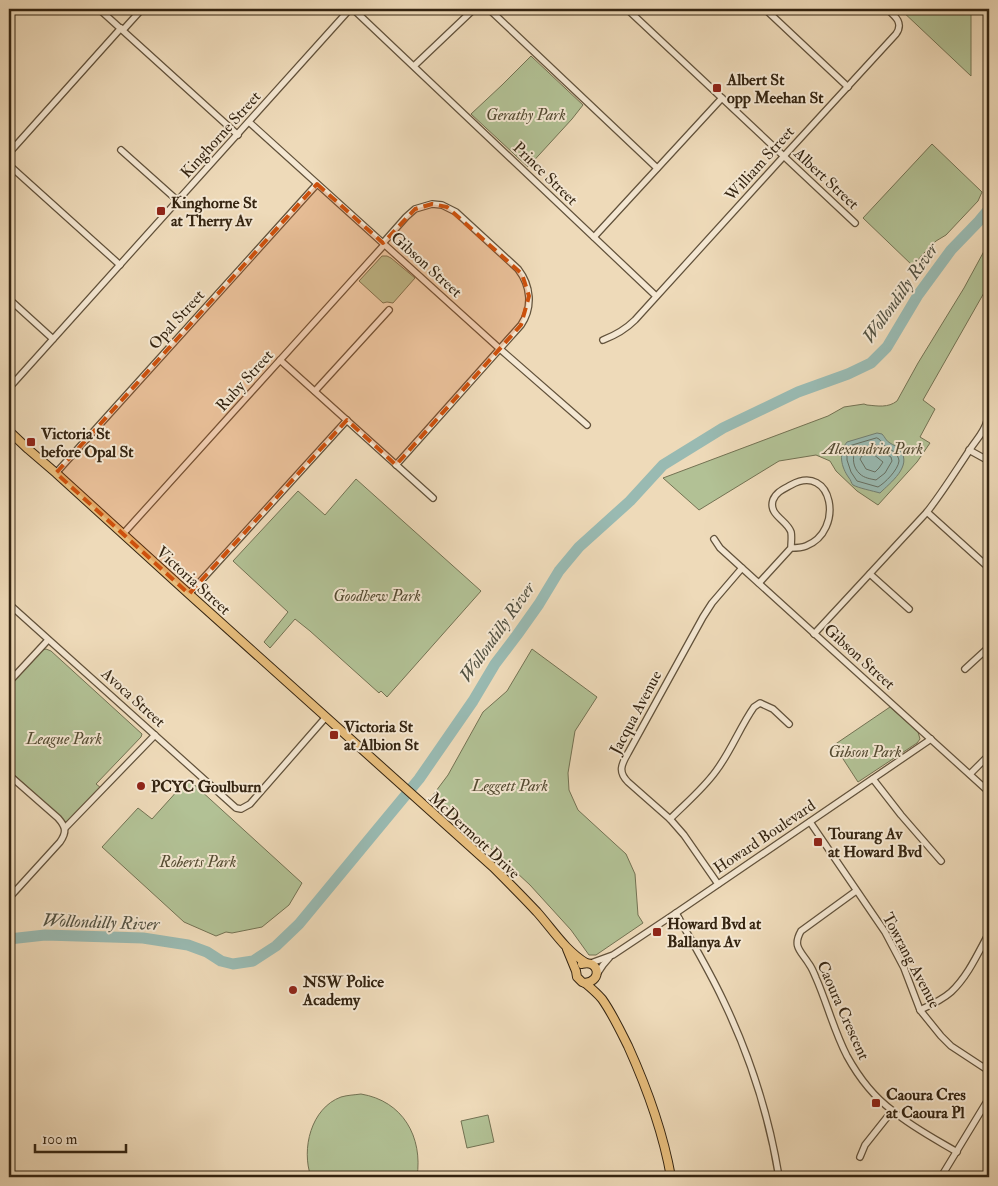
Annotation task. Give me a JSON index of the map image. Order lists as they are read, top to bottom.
{
  "streets": {
    "main road": ["Victoria Street", "McDermott Drive"],
    "street": [
      "Kinghorne Street",
      "William Street",
      "Prince Street",
      "Albert Street",
      "Gibson Street",
      "Opal Street",
      "Ruby Street",
      "Avoca Street",
      "Jacqua Avenue",
      "Howard Boulevard",
      "Towrang Avenue",
      "Caoura Crescent"
    ]
  },
  "crossings": [
    ["Kinghorne Street", "Prince Street"],
    ["Kinghorne Street", "Gibson Street"],
    ["William Street", "Prince Street"],
    ["William Street", "Albert Street"],
    ["Gibson Street", "Opal Street"],
    ["Gibson Street", "Ruby Street"],
    ["Gibson Street", "Jacqua Avenue"],
    ["Gibson Street", "Howard Boulevard"],
    ["Opal Street", "Victoria Street"],
    ["Ruby Street", "Victoria Street"],
    ["Victoria Street", "Avoca Street"],
    ["Victoria Street", "McDermott Drive"],
    ["Jacqua Avenue", "Howard Boulevard"],
    ["McDermott Drive", "Howard Boulevard"],
    ["Howard Boulevard", "Towrang Avenue"],
    ["Towrang Avenue", "Caoura Crescent"]
  ],
  "water": ["Wollondilly River"],
  "parks": [
    "Gerathy Park",
    "Alexandria Park",
    "Goodhew Park",
    "League Park",
    "Gibson Park",
    "Leggett Park",
    "Roberts Park"
  ],
  "places": {
    "transit": [
      "Albert St opp Meehan St",
      "Kinghorne St at Therry Av",
      "Victoria St before Opal St",
      "Victoria St at Albion St",
      "Tourang Av at Howard Bvd",
      "Howard Bvd at Ballanya Av",
      "Caoura Cres at Caoura Pl"
    ],
    "other": ["PCYC Goulburn", "NSW Police Academy"]
  },
  "scale_bar": "100 m"
}
